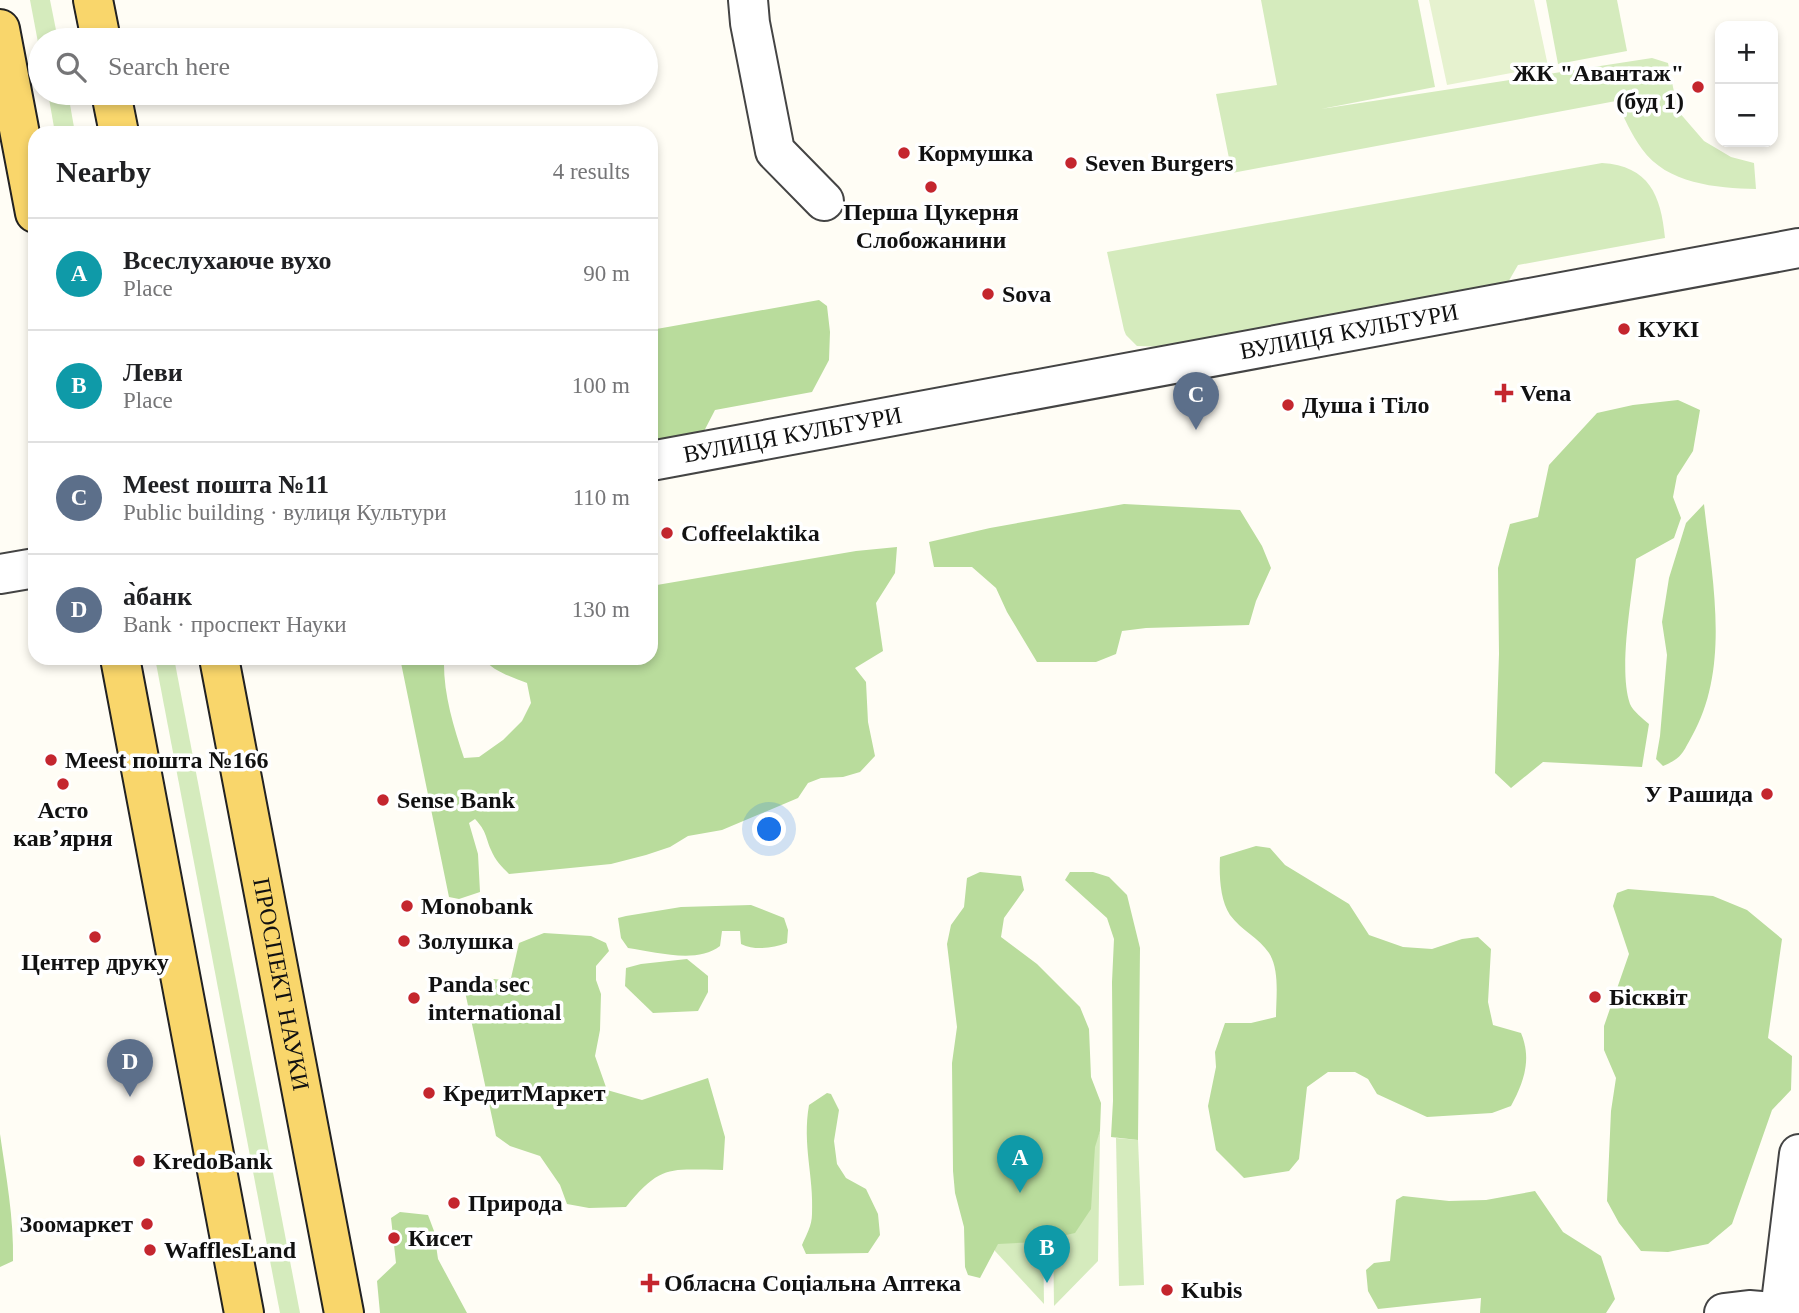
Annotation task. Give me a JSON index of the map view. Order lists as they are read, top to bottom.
{
  "streets": {
    "main road": ["ПРОСПЕКТ НАУКИ"],
    "street": ["ВУЛИЦЯ КУЛЬТУРИ"]
  },
  "places": {
    "other": [
      "ЖК \"Авантаж\" (буд 1)",
      "Кормушка",
      "Seven Burgers",
      "Перша Цукерня Слобожанини",
      "Sova",
      "КУКІ",
      "Душа і Тіло",
      "Coffeelaktika",
      "Meest пошта №166",
      "Асто кавʼярня",
      "У Рашида",
      "Sense Bank",
      "Monobank",
      "Центер друку",
      "Золушка",
      "Бісквіт",
      "Panda sec international",
      "КредитМаркет",
      "KredoBank",
      "Природа",
      "Зоомаркет",
      "Кисет",
      "WafflesLand",
      "Kubis"
    ],
    "health": ["Vena", "Обласна Соціальна Аптека"]
  },
  "page": {
    "map_buttons": ["+", "−"],
    "search": "Search here",
    "heading": ["Nearby", "4 results"],
    "list": [
      {
        "mark": "A",
        "name": "Всеслухаюче вухо",
        "note": "Place",
        "value": "90 m"
      },
      {
        "mark": "B",
        "name": "Леви",
        "note": "Place",
        "value": "100 m"
      },
      {
        "mark": "C",
        "name": "Meest пошта №11",
        "note": "Public building · вулиця Культури",
        "value": "110 m"
      },
      {
        "mark": "D",
        "name": "а̀банк",
        "note": "Bank · проспект Науки",
        "value": "130 m"
      }
    ],
    "pins": [
      "C",
      "D",
      "A",
      "B"
    ]
  }
}
